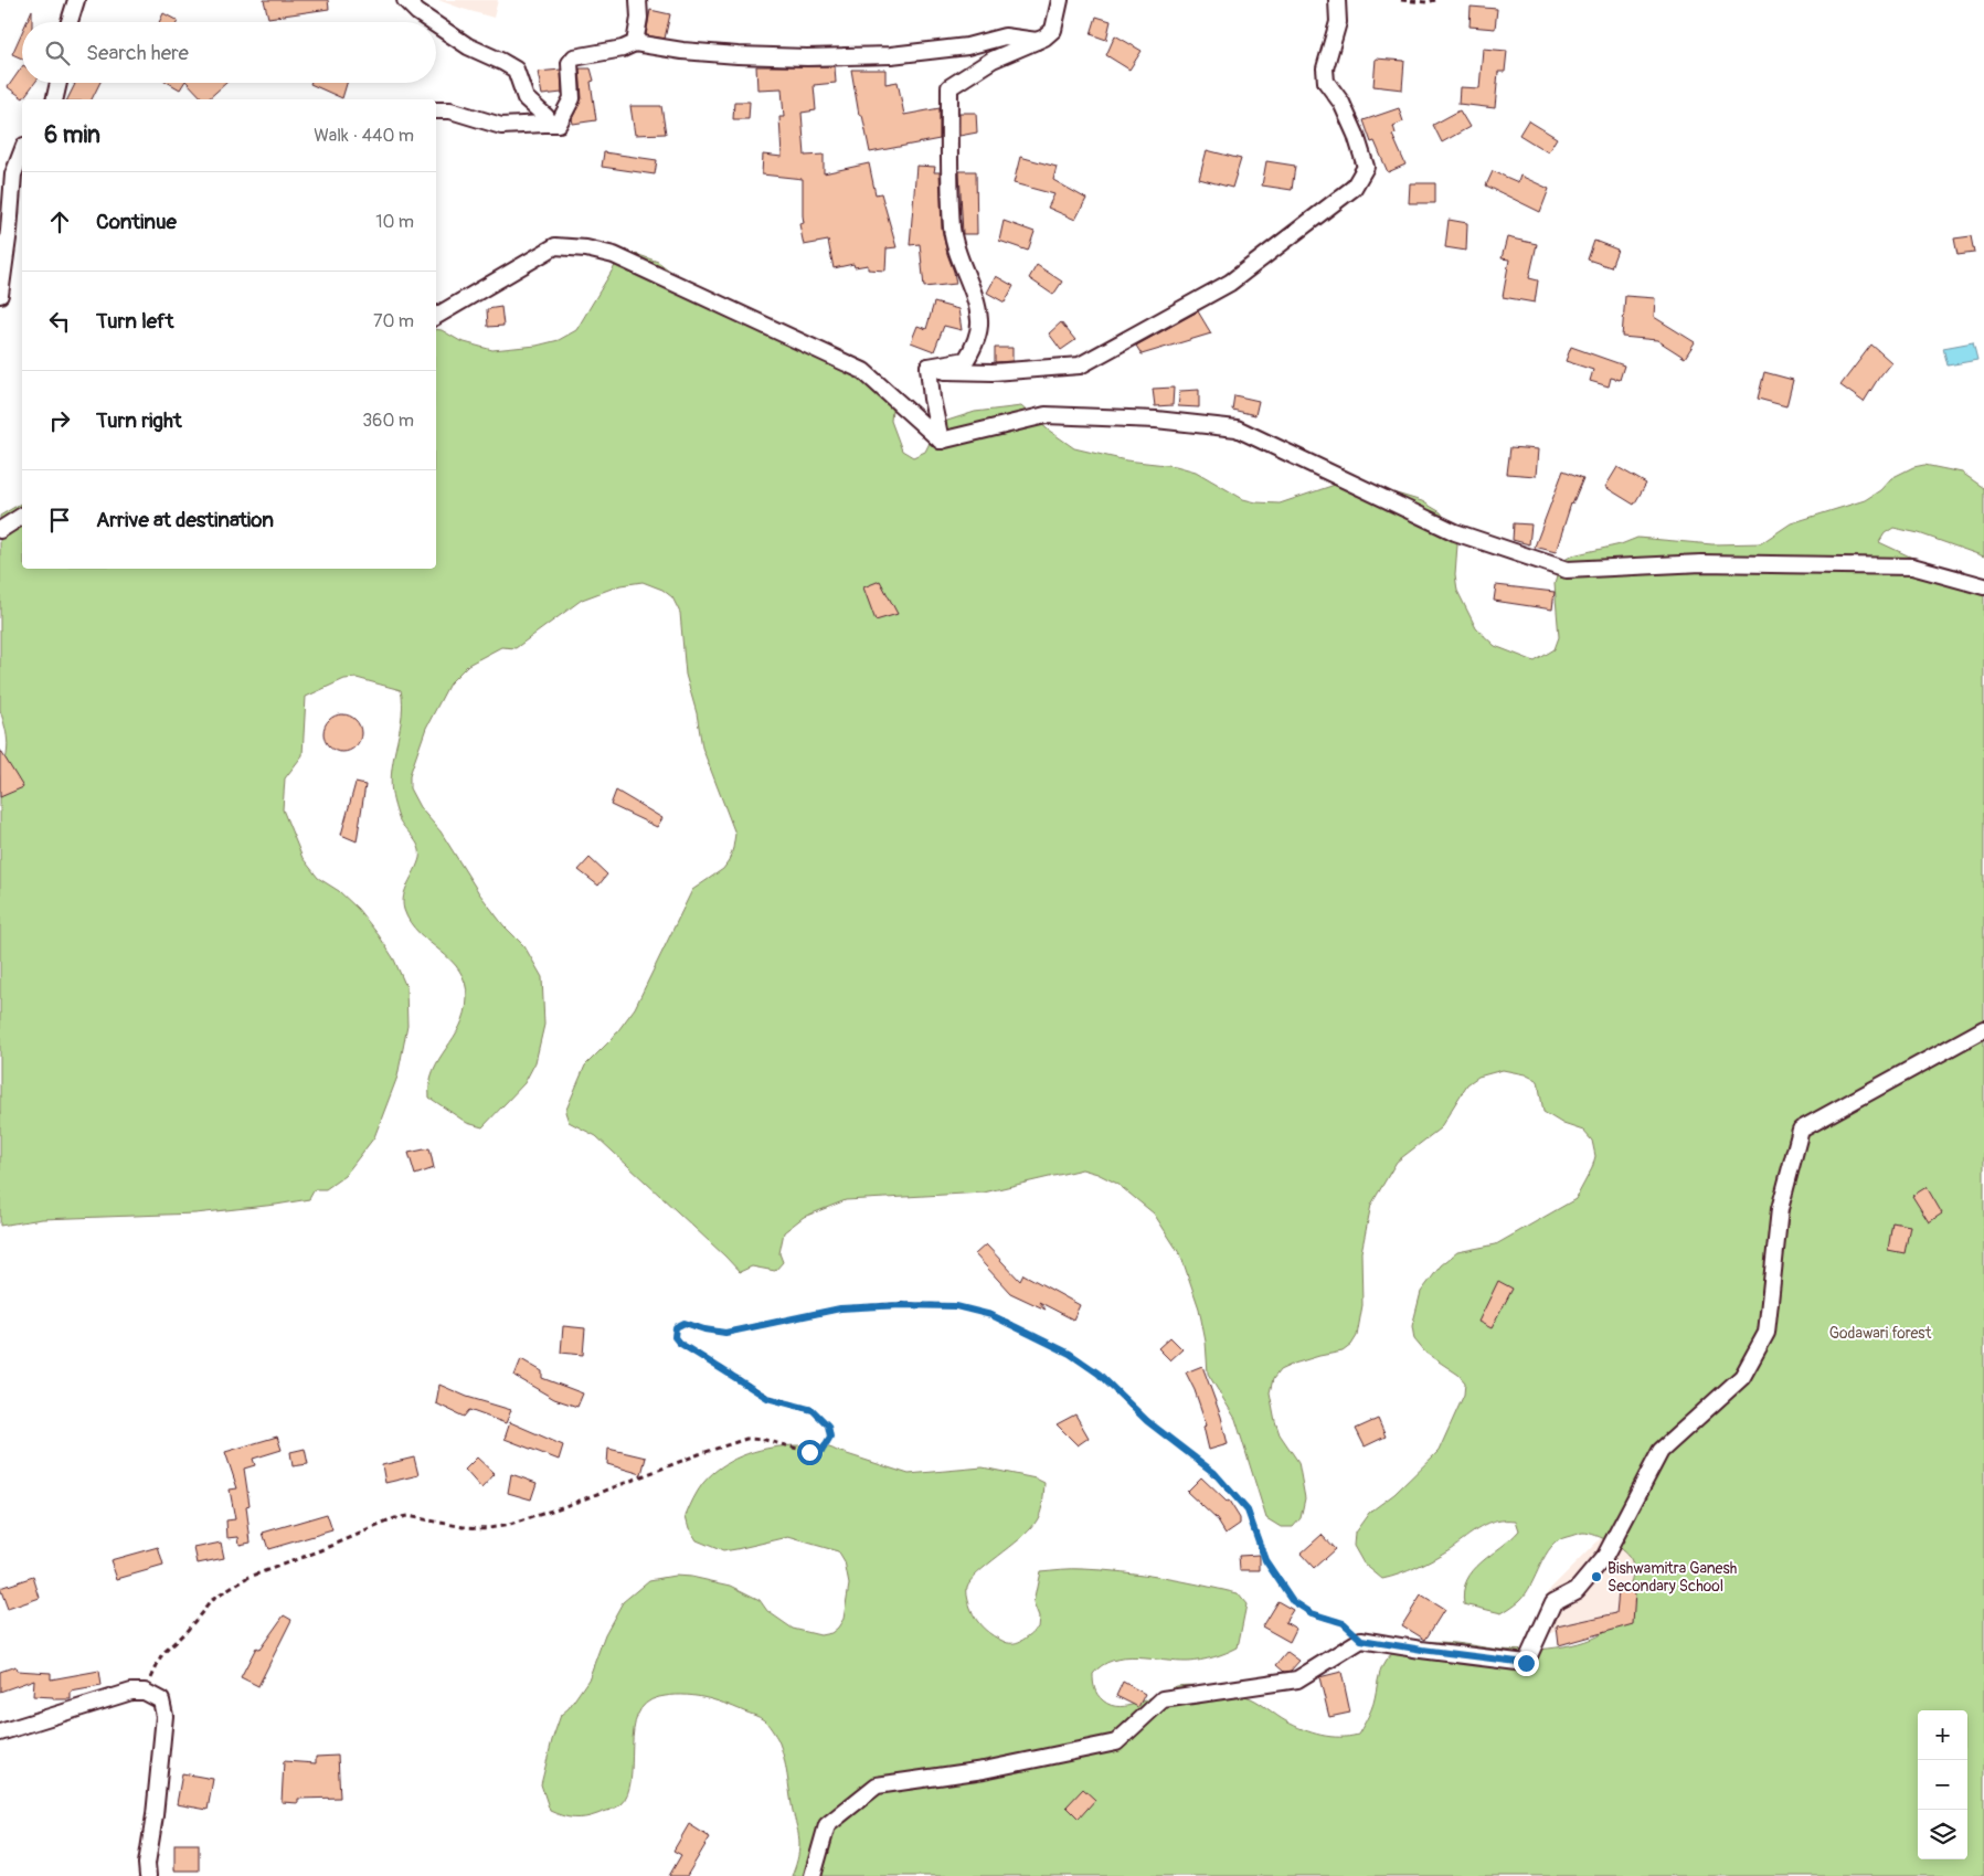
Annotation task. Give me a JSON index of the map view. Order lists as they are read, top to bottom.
{
  "parks": ["Godawari forest"],
  "places": ["Bishwamitra Ganesh Secondary School"],
  "page": {
    "search": "Search here",
    "heading": ["6 min", "Walk · 440 m"],
    "list": [
      ["Continue", "10 m"],
      ["Turn left", "70 m"],
      ["Turn right", "360 m"],
      "Arrive at destination"
    ],
    "map_buttons": ["+", "−"]
  }
}
